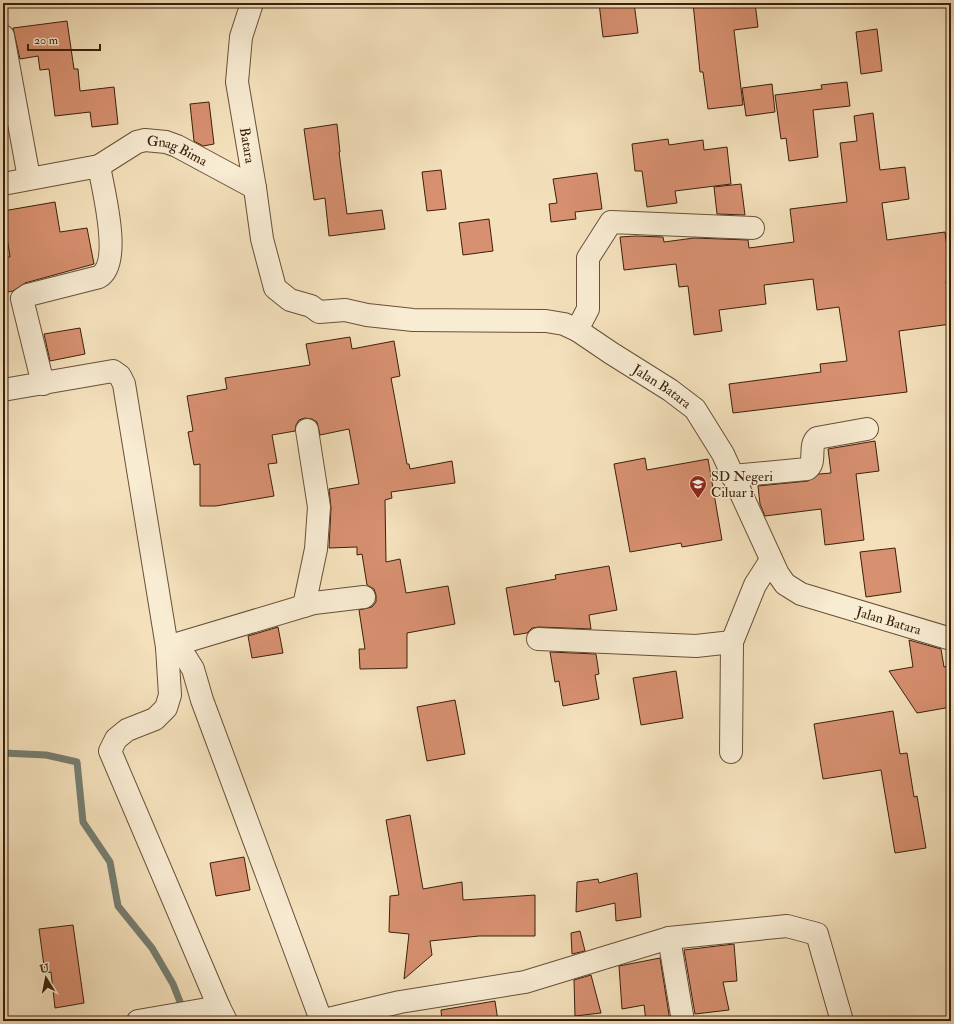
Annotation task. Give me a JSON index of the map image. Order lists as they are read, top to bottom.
{
  "streets": {
    "street": ["Batara", "Gnag Bima", "Jalan Batara"]
  },
  "crossings": [
    ["Batara", "Gnag Bima"],
    ["Batara", "Jalan Batara"]
  ],
  "places": {
    "school or university": ["SD Negeri Ciluar 1"]
  },
  "scale_bar": "20 m",
  "north": "top"
}
